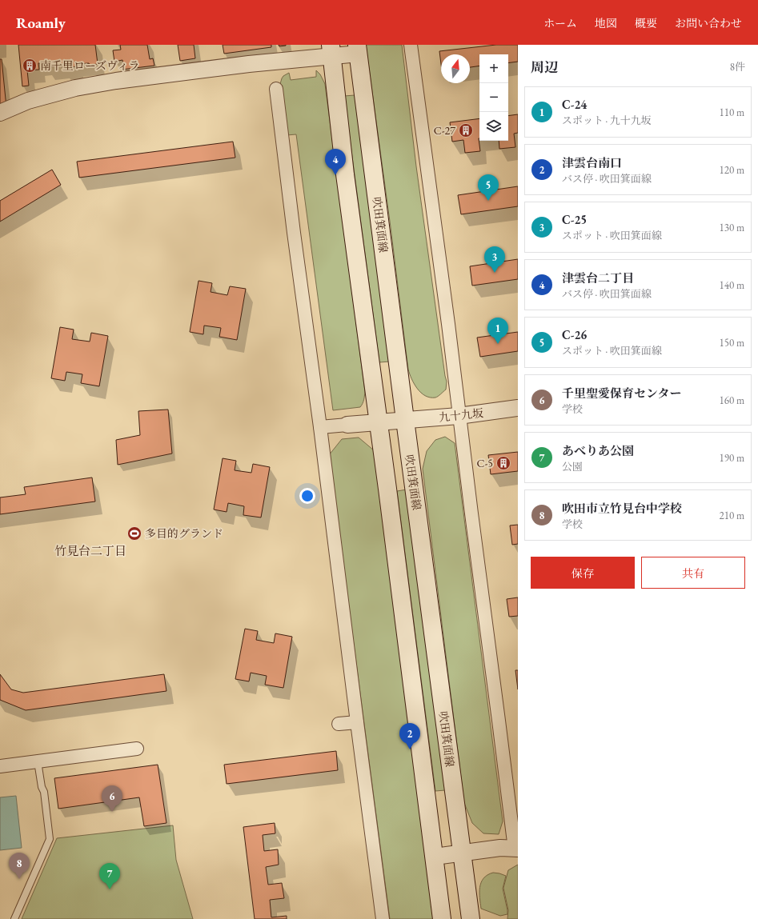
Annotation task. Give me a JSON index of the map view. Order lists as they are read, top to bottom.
{
  "streets": {
    "main road": ["吹田箕面線"],
    "street": ["九十九坂"]
  },
  "crossings": [
    ["吹田箕面線", "九十九坂"]
  ],
  "districts": ["竹見台二丁目"],
  "places": {
    "building": ["南千里ローズヴィラ", "C-27", "C-5"],
    "sports": ["多目的グランド"]
  },
  "north": "top",
  "page": {
    "header": "Roamly",
    "nav": [
      "ホーム",
      "地図",
      "概要",
      "お問い合わせ"
    ],
    "heading": ["周辺", "8件"],
    "map_buttons": ["+", "−"],
    "list": [
      {
        "mark": "1",
        "name": "C-24",
        "note": "スポット · 九十九坂",
        "value": "110 m"
      },
      {
        "mark": "2",
        "name": "津雲台南口",
        "note": "バス停 · 吹田箕面線",
        "value": "120 m"
      },
      {
        "mark": "3",
        "name": "C-25",
        "note": "スポット · 吹田箕面線",
        "value": "130 m"
      },
      {
        "mark": "4",
        "name": "津雲台二丁目",
        "note": "バス停 · 吹田箕面線",
        "value": "140 m"
      },
      {
        "mark": "5",
        "name": "C-26",
        "note": "スポット · 吹田箕面線",
        "value": "150 m"
      },
      {
        "mark": "6",
        "name": "千里聖愛保育センター",
        "note": "学校",
        "value": "160 m"
      },
      {
        "mark": "7",
        "name": "あべりあ公園",
        "note": "公園",
        "value": "190 m"
      },
      {
        "mark": "8",
        "name": "吹田市立竹見台中学校",
        "note": "学校",
        "value": "210 m"
      }
    ],
    "pins": [
      "4",
      "5",
      "3",
      "1",
      "2",
      "6",
      "8",
      "7"
    ],
    "buttons": ["保存", "共有"]
  }
}
